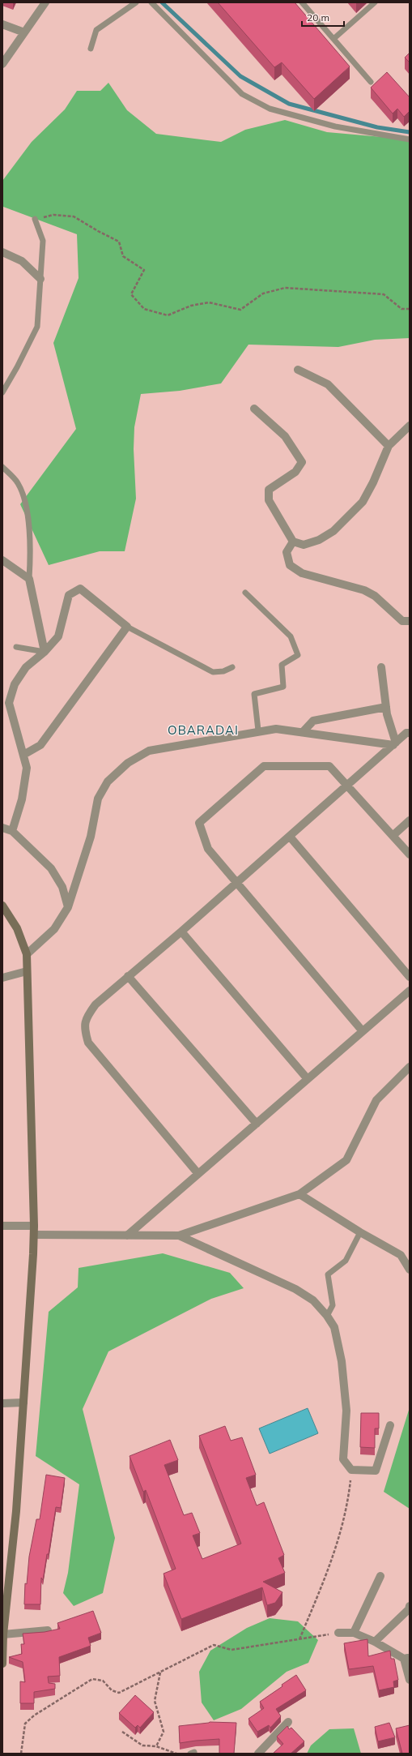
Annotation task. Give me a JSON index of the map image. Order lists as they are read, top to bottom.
{
  "districts": ["OBARADAI"],
  "scale_bar": "20 m"
}
